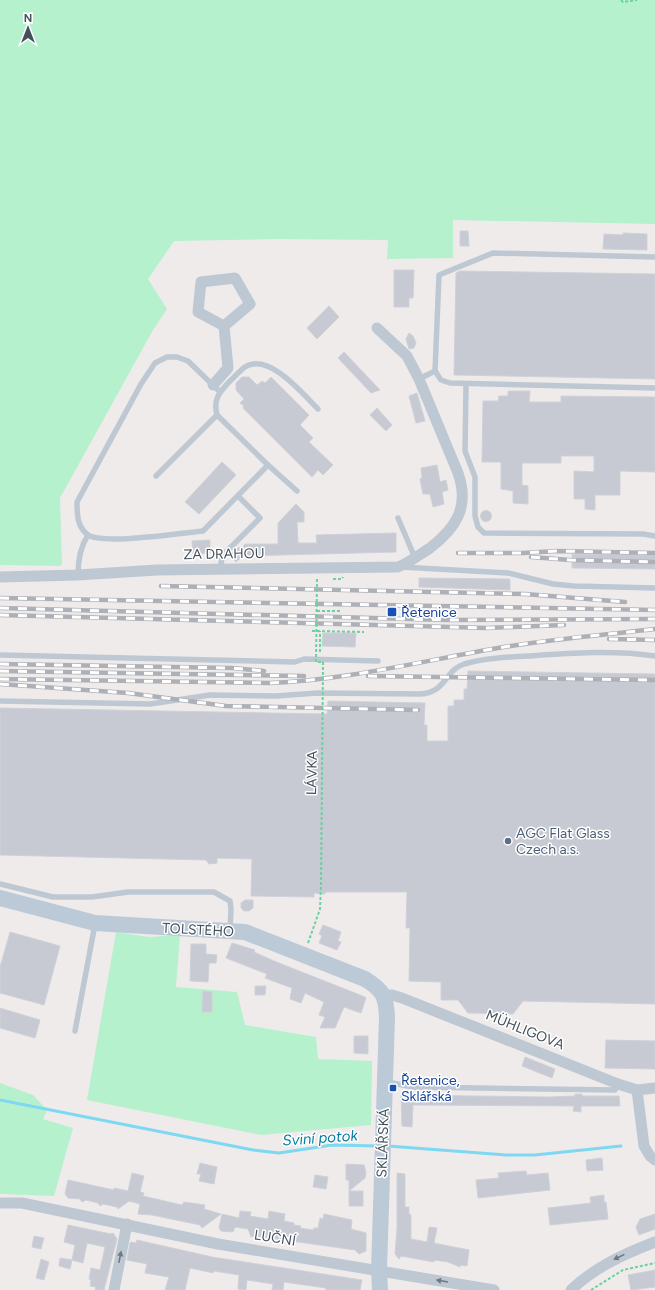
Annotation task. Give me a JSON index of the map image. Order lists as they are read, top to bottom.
{
  "streets": {
    "street": [
      "ZA DRAHOU",
      "TOLSTÉHO",
      "MÜHLIGOVA",
      "SKLÁŘSKÁ",
      "LUČNÍ"
    ],
    "path": ["LÁVKA"]
  },
  "crossings": [
    ["LÁVKA", "TOLSTÉHO"],
    ["TOLSTÉHO", "MÜHLIGOVA"],
    ["TOLSTÉHO", "SKLÁŘSKÁ"],
    ["MÜHLIGOVA", "SKLÁŘSKÁ"],
    ["SKLÁŘSKÁ", "LUČNÍ"]
  ],
  "water": ["Sviní potok"],
  "places": {
    "transit": ["Řetenice", "Řetenice, Sklářská"],
    "other": ["AGC Flat Glass Czech a.s."]
  },
  "north": "top"
}
